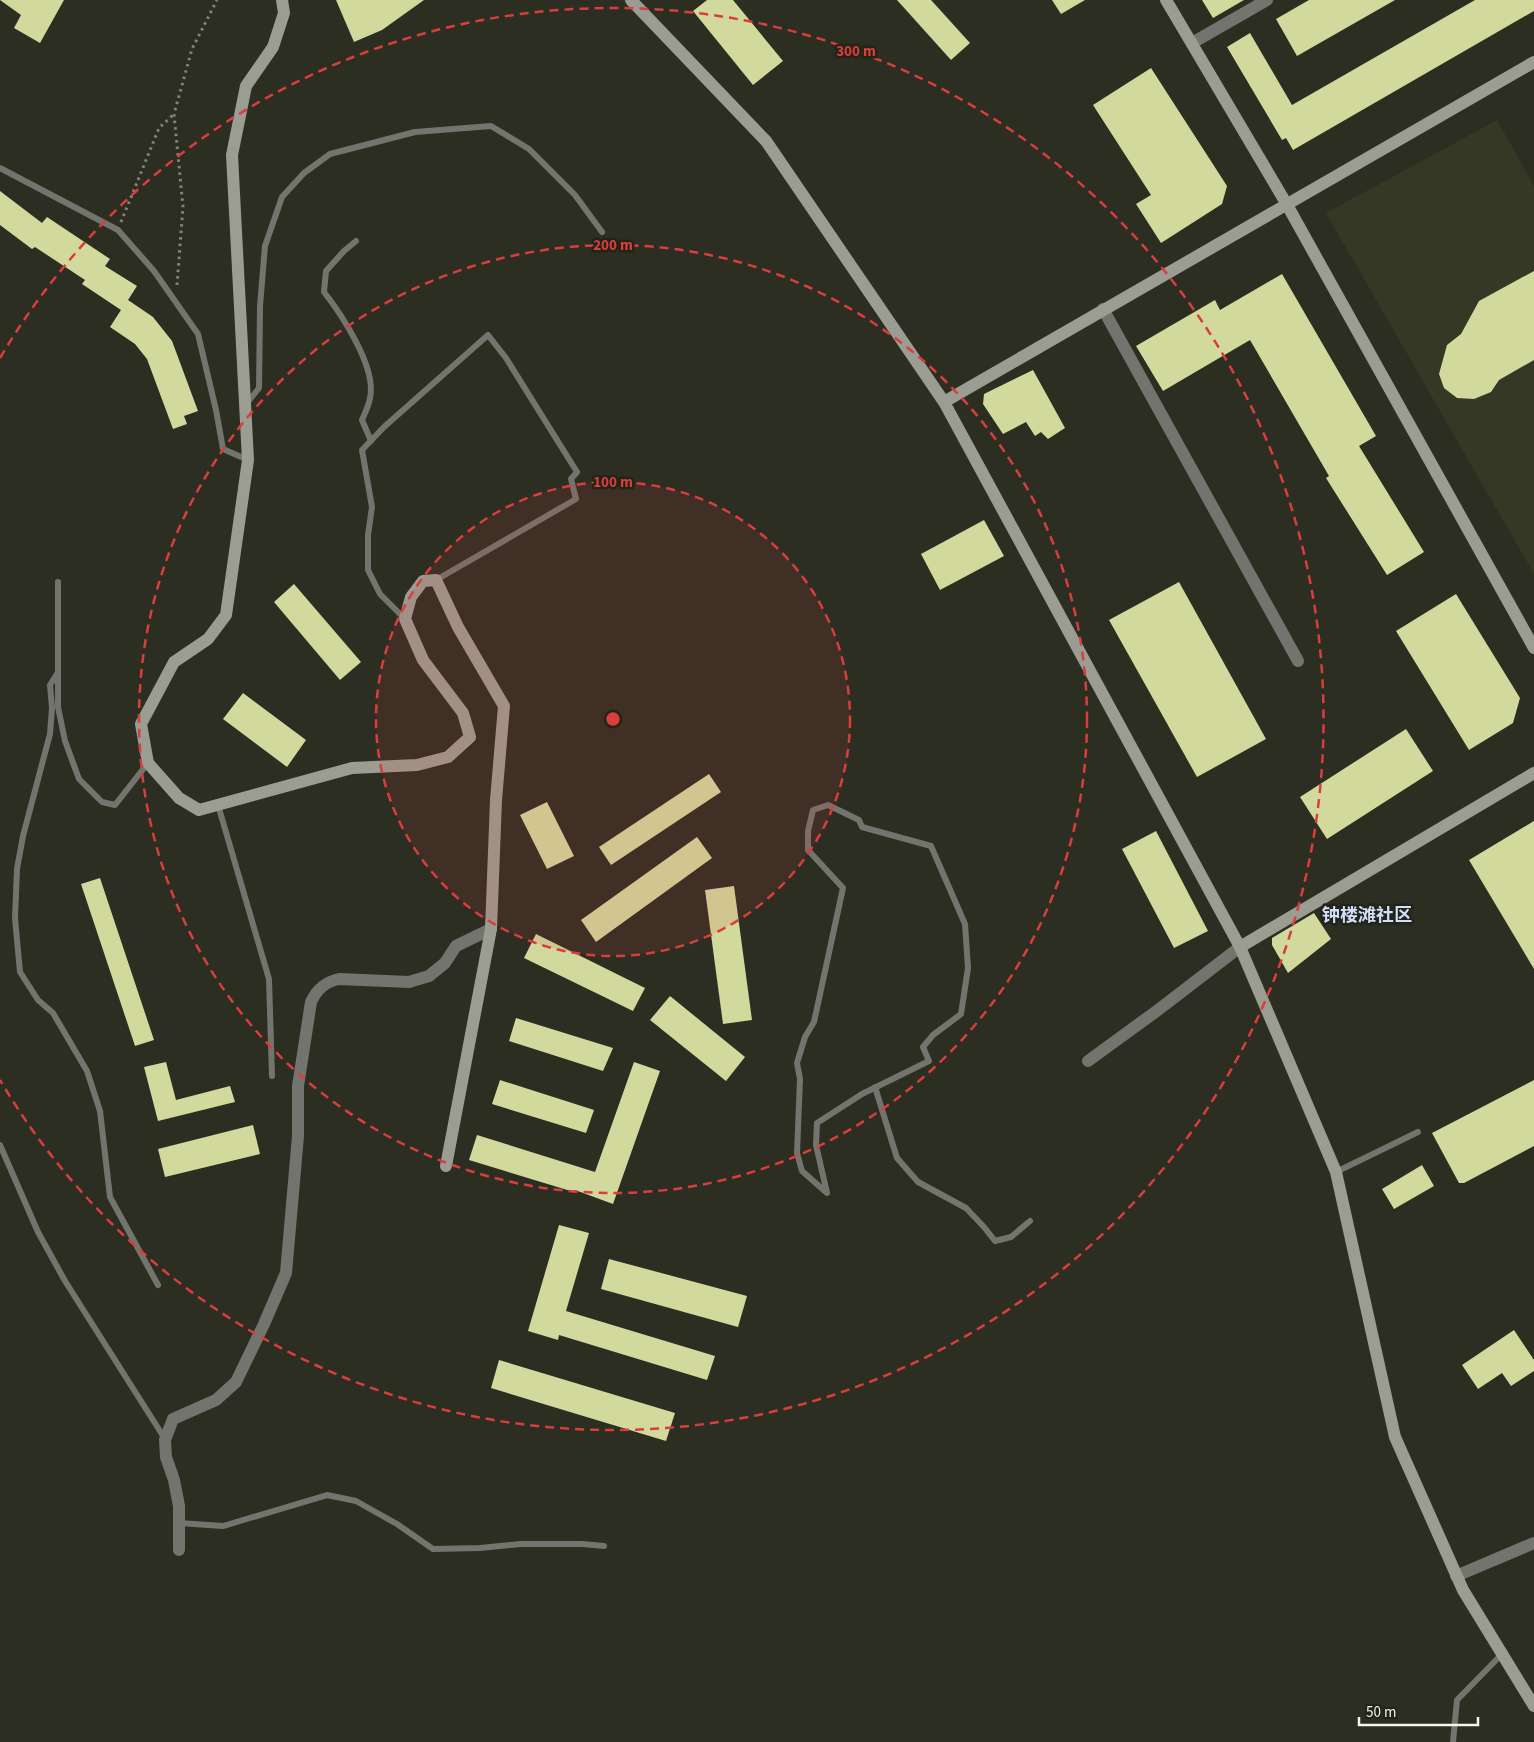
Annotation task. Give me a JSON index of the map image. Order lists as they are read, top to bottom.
{
  "districts": ["钟楼滩社区"],
  "scale_bar": "50 m",
  "rings": ["300 m", "200 m", "100 m"]
}
